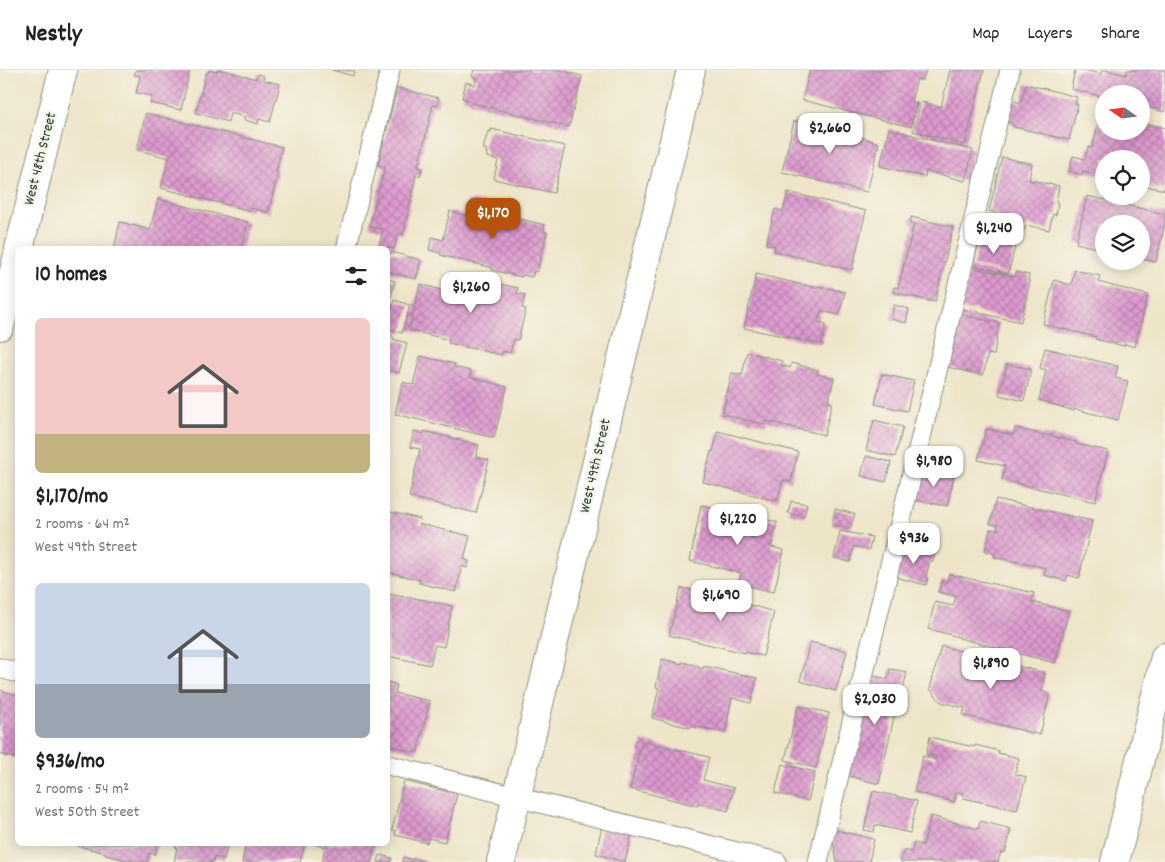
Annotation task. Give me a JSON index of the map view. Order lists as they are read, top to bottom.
{
  "streets": {
    "street": ["West 48th Street", "West 49th Street"]
  },
  "north": "left",
  "page": {
    "header": "Nestly",
    "nav": ["Map", "Layers", "Share"],
    "price": [
      "$2,660",
      "$1,170",
      "$1,240",
      "$1,260",
      "$1,980",
      "$1,220",
      "$936",
      "$1,690",
      "$1,890",
      "$2,030"
    ],
    "heading": "10 homes",
    "list": [
      {
        "name": "$1,170/mo",
        "note": "2 rooms · 64 m² · West 49th Street"
      },
      {
        "name": "$936/mo",
        "note": "2 rooms · 54 m² · West 50th Street"
      }
    ]
  }
}
